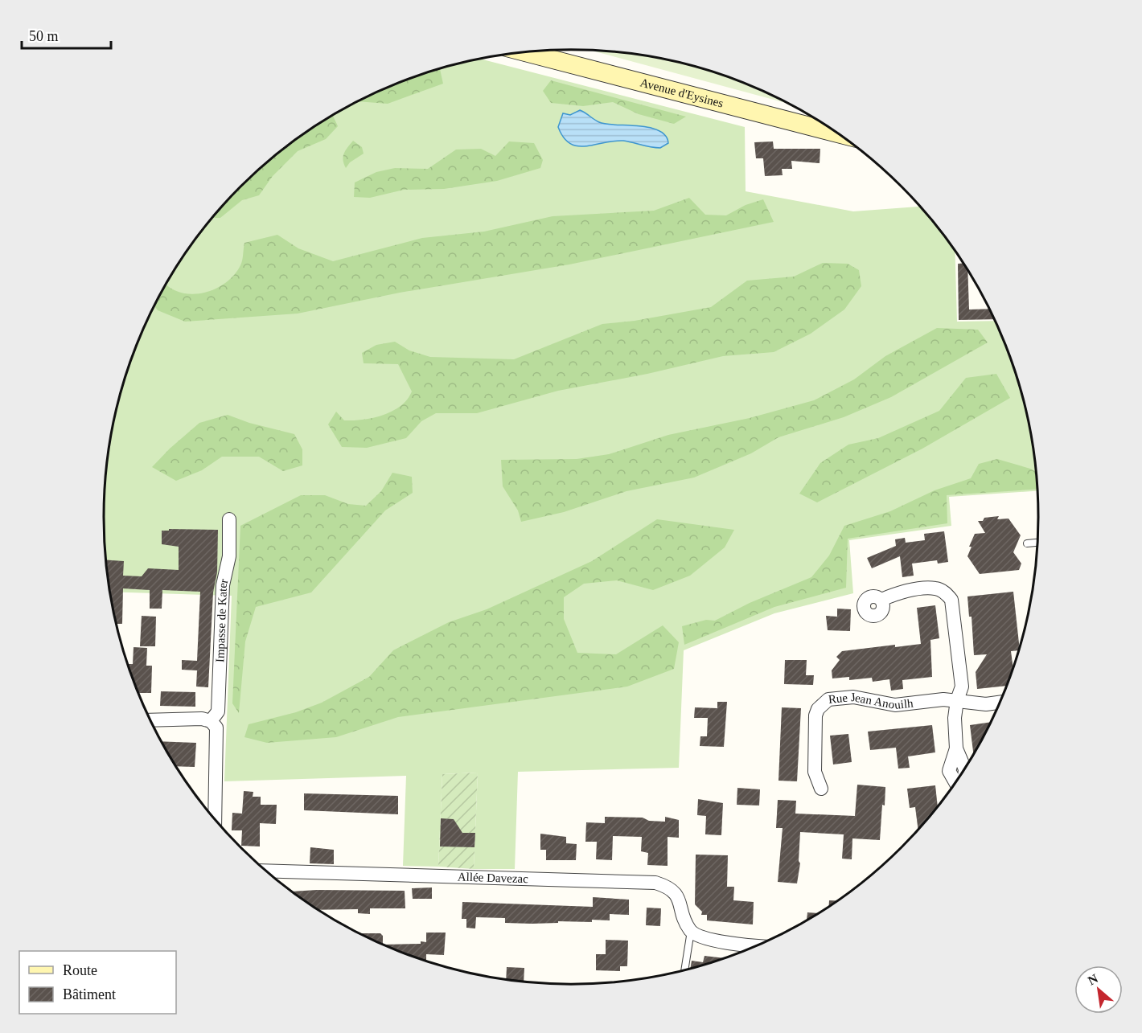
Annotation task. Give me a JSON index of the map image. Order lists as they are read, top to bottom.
{
  "streets": {
    "street": [
      "Avenue d'Eysines",
      "Impasse de Kater",
      "Rue Jean Anouilh",
      "Allée Davezac"
    ]
  },
  "legend": ["Route", "Bâtiment"],
  "scale_bar": "50 m",
  "north": "top left"
}
